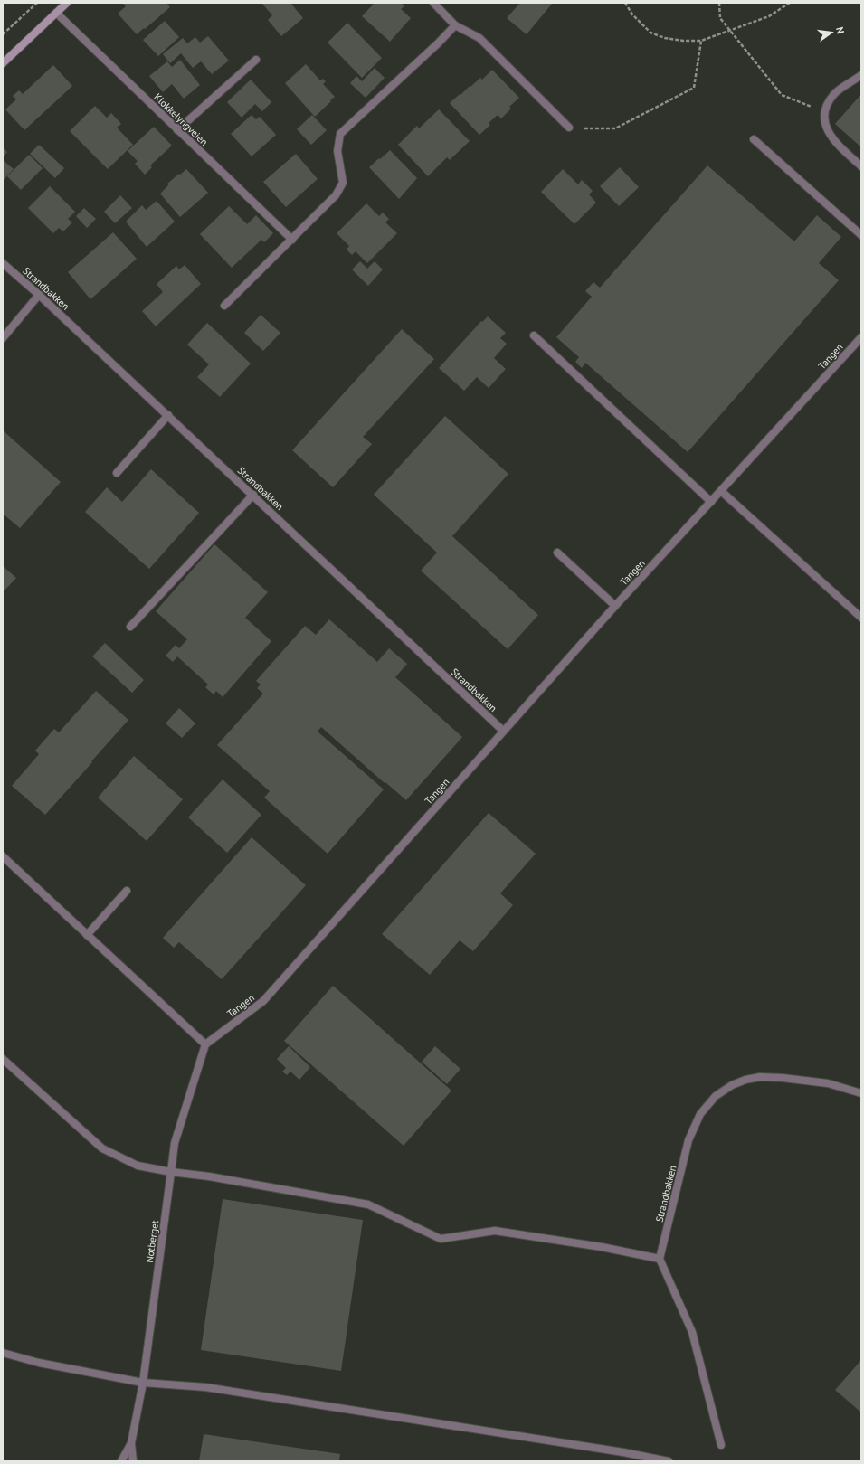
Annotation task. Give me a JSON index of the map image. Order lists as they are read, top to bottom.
{
  "streets": {
    "street": [
      "Klokkelyngveien",
      "Strandbakken",
      "Tangen",
      "Notberget"
    ]
  },
  "crossings": [
    ["Strandbakken", "Tangen"],
    ["Tangen", "Notberget"]
  ],
  "north": "right"
}
